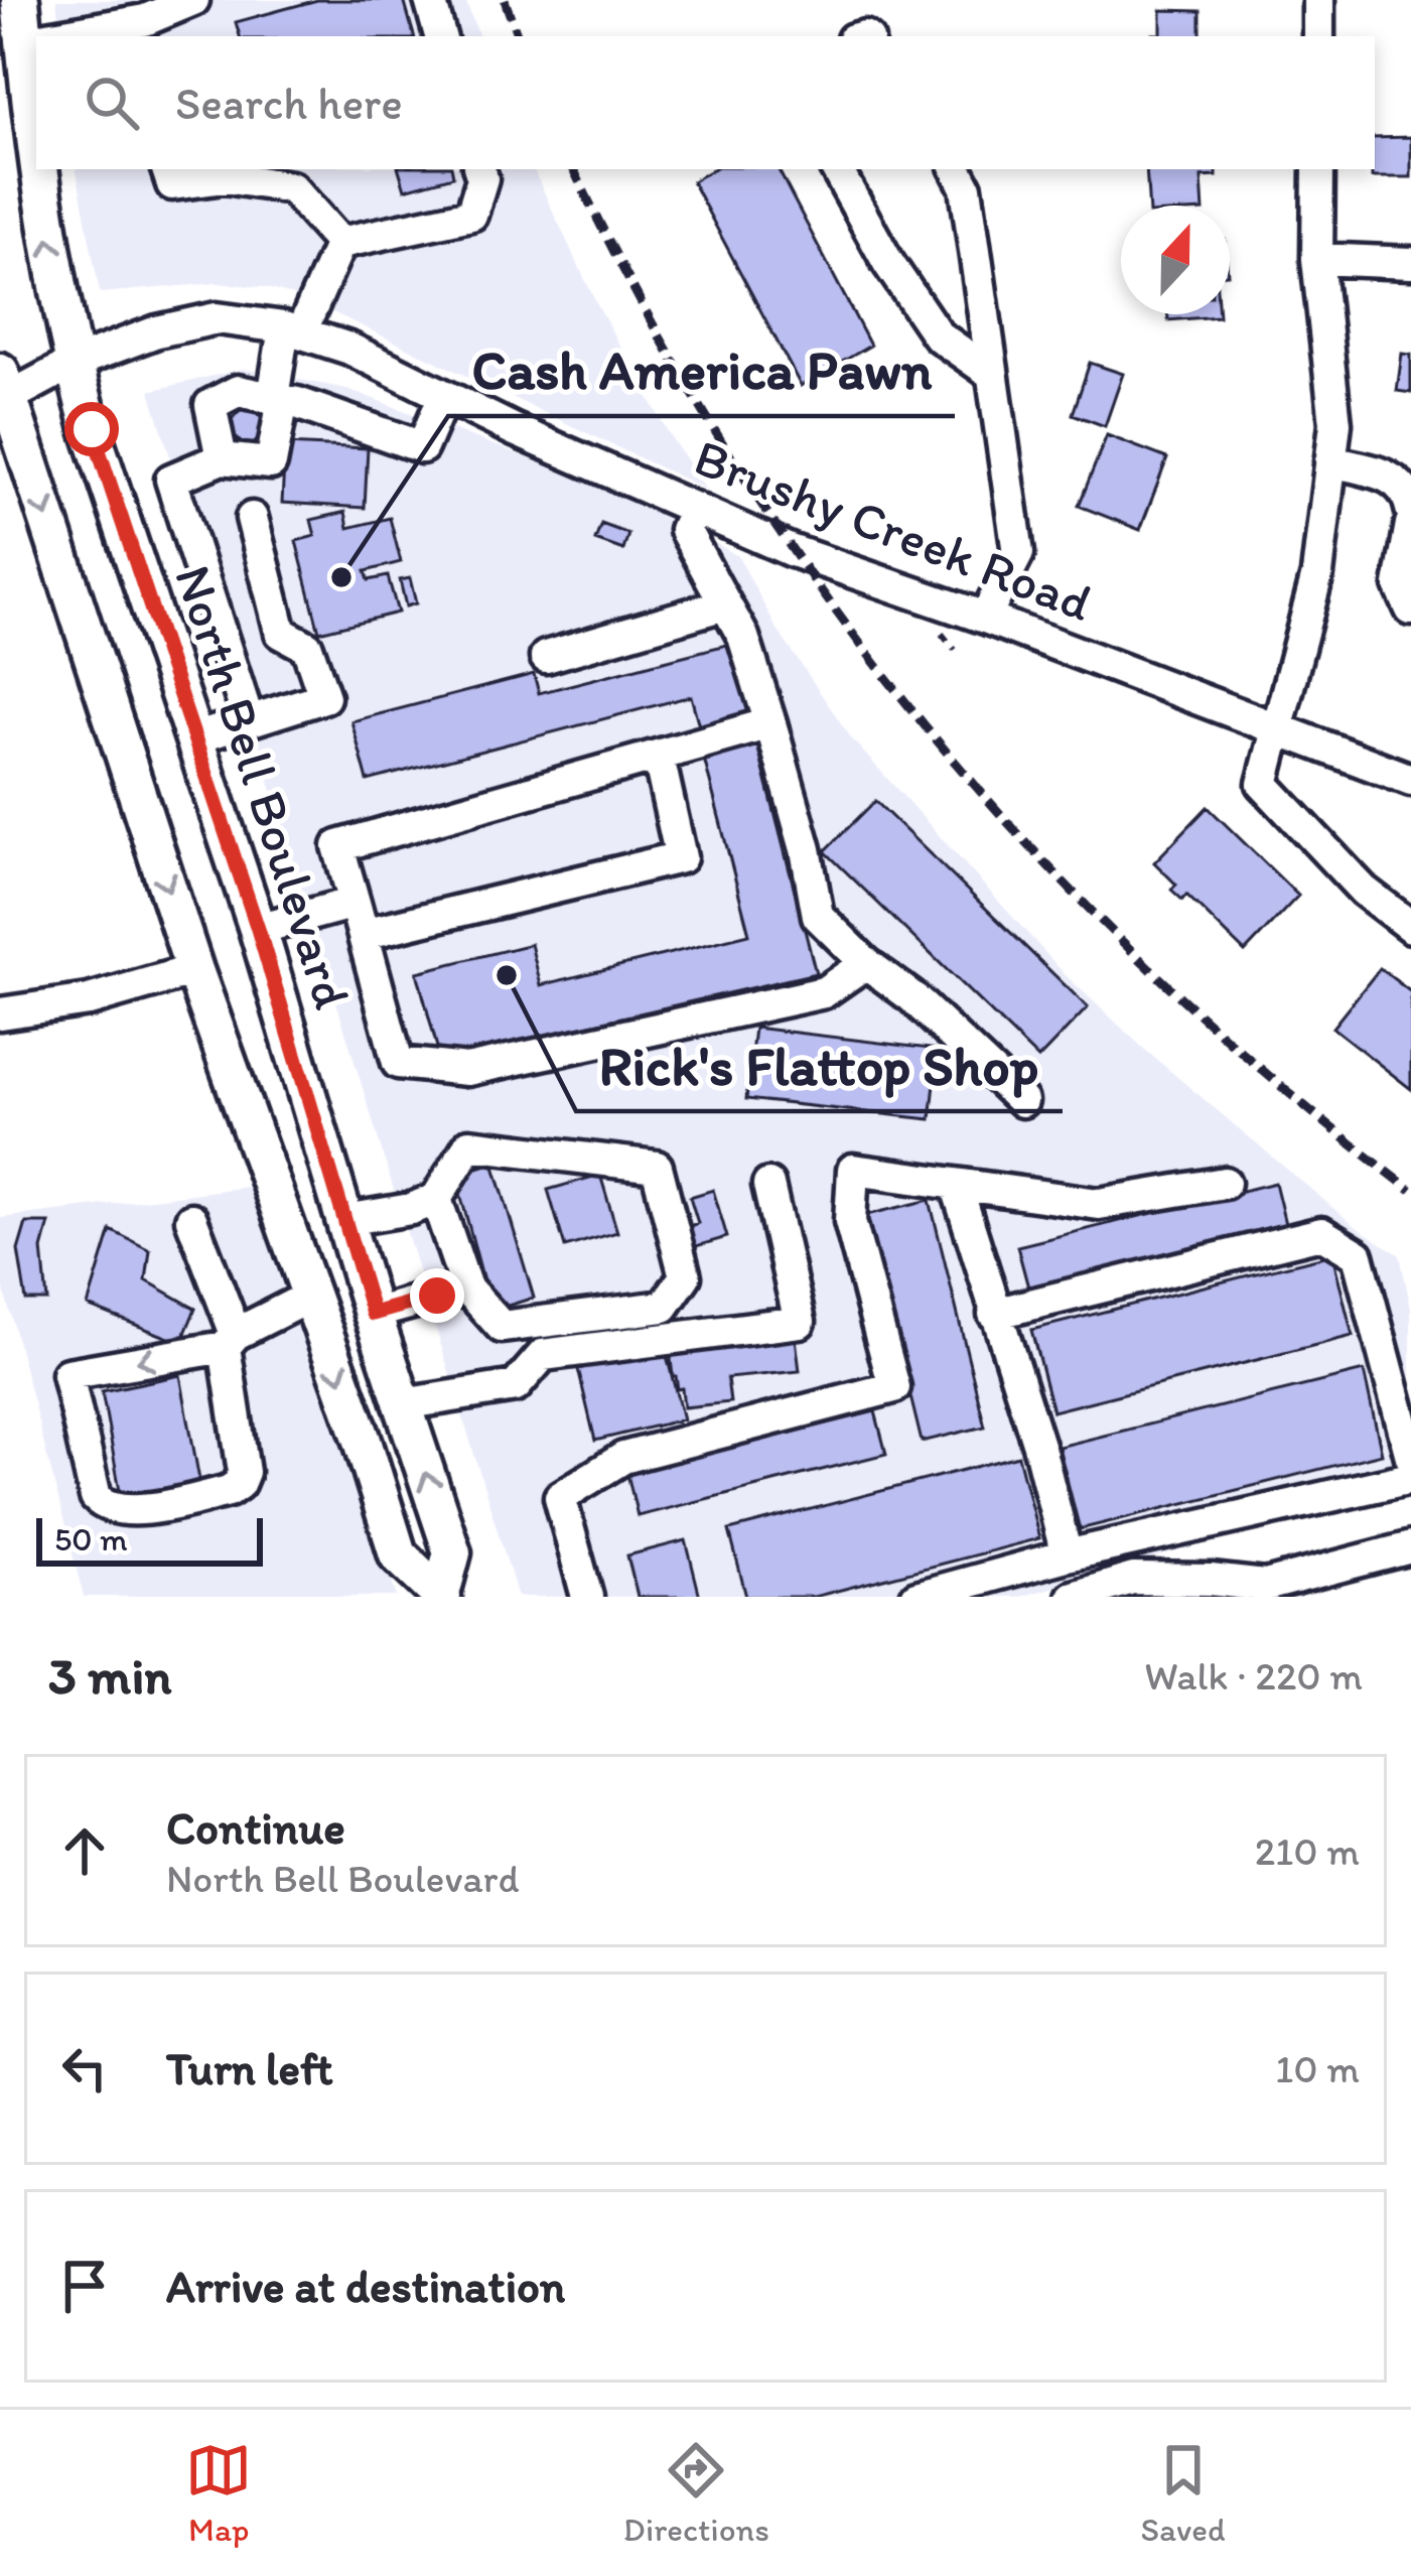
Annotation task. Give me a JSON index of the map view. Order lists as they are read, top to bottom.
{
  "streets": {
    "main road": ["North Bell Boulevard"],
    "street": ["Brushy Creek Road"]
  },
  "crossings": [
    ["Brushy Creek Road", "North Bell Boulevard"]
  ],
  "places": ["Cash America Pawn", "Rick's Flattop Shop"],
  "scale_bar": "50 m",
  "north": "top",
  "page": {
    "search": "Search here",
    "scale": "50 m",
    "heading": ["3 min", "Walk · 220 m"],
    "list": [
      ["Continue", "North Bell Boulevard", "210 m"],
      ["Turn left", "10 m"],
      "Arrive at destination"
    ],
    "nav": ["Map", "Directions", "Saved"]
  }
}
